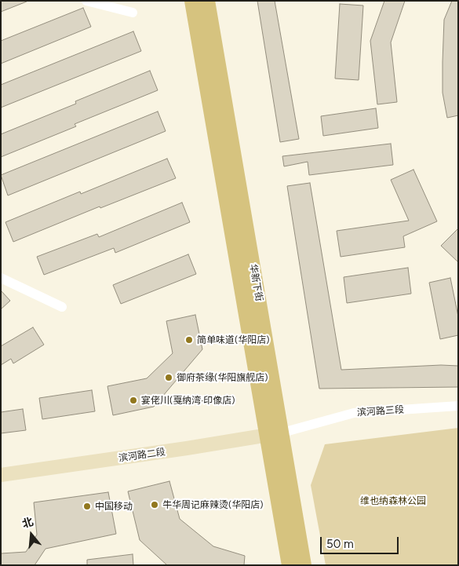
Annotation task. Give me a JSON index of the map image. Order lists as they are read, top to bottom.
{
  "streets": {
    "main road": ["华新下街"],
    "street": ["滨河路三段", "滨河路二段"]
  },
  "crossings": [
    ["华新下街", "滨河路三段"],
    ["华新下街", "滨河路二段"],
    ["滨河路三段", "滨河路二段"]
  ],
  "parks": ["维也纳森林公园"],
  "places": [
    "简单味道(华阳店)",
    "御府茶缘(华阳旗舰店)",
    "宴佬川(戛纳湾·印像店)",
    "牛华周记麻辣烫(华阳店)",
    "中国移动"
  ],
  "scale_bar": "50 m",
  "north": "top"
}
